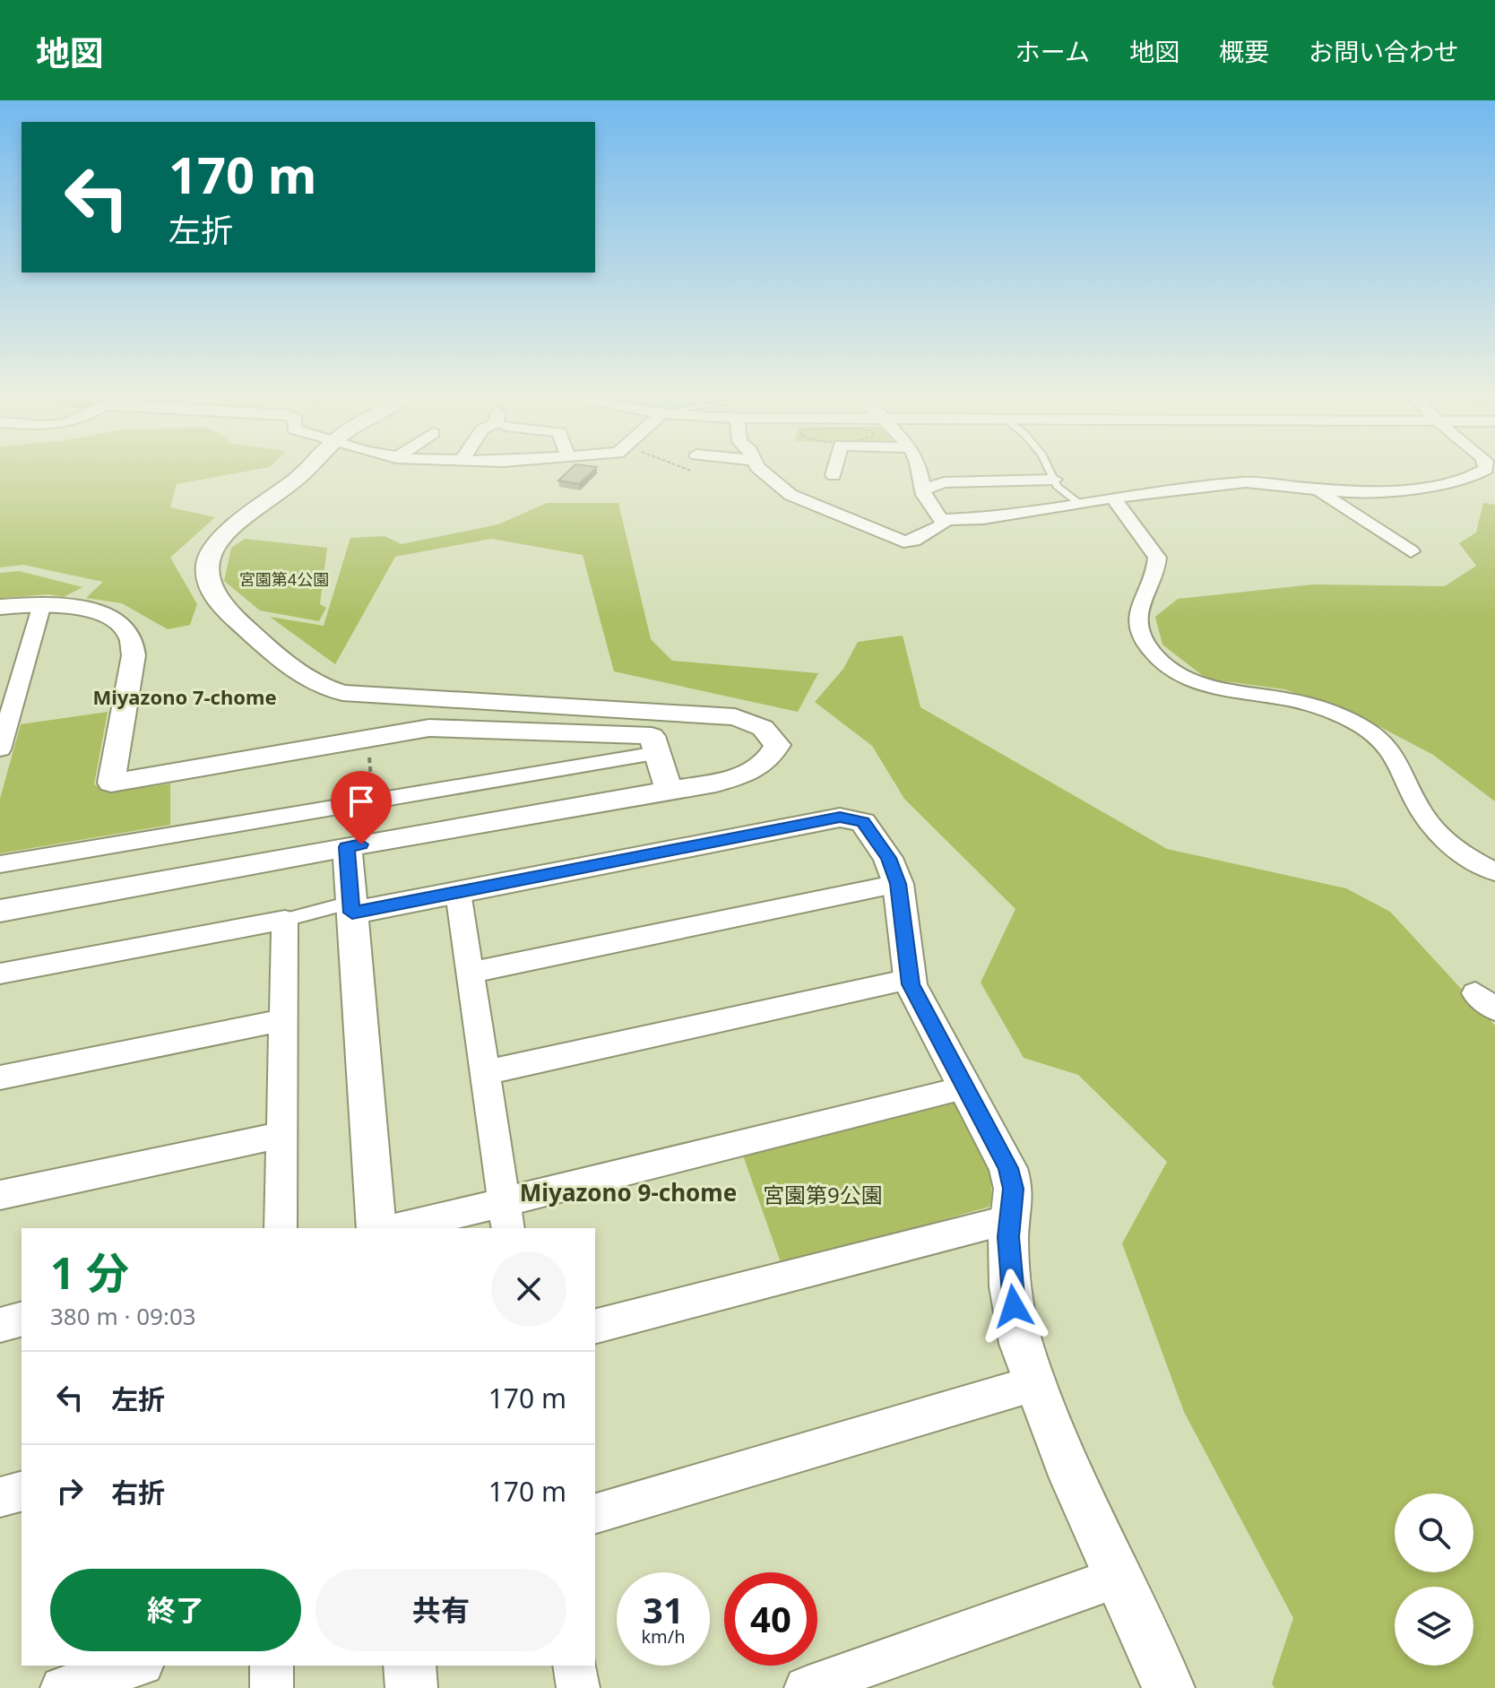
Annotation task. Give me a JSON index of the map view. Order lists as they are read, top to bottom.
{
  "districts": ["Miyazono 7-chome", "Miyazono 9-chome"],
  "parks": ["宮園第4公園", "宮園第9公園"],
  "page": {
    "header": "地図",
    "nav": [
      "ホーム",
      "地図",
      "概要",
      "お問い合わせ"
    ],
    "turn": ["170 m", "左折"],
    "heading": ["1 分", "380 m · 09:03"],
    "list": [
      {
        "name": "左折",
        "value": "170 m"
      },
      {
        "name": "右折",
        "value": "170 m"
      }
    ],
    "buttons": ["終了", "共有"],
    "speed": "31 km/h",
    "limit": "40"
  }
}
